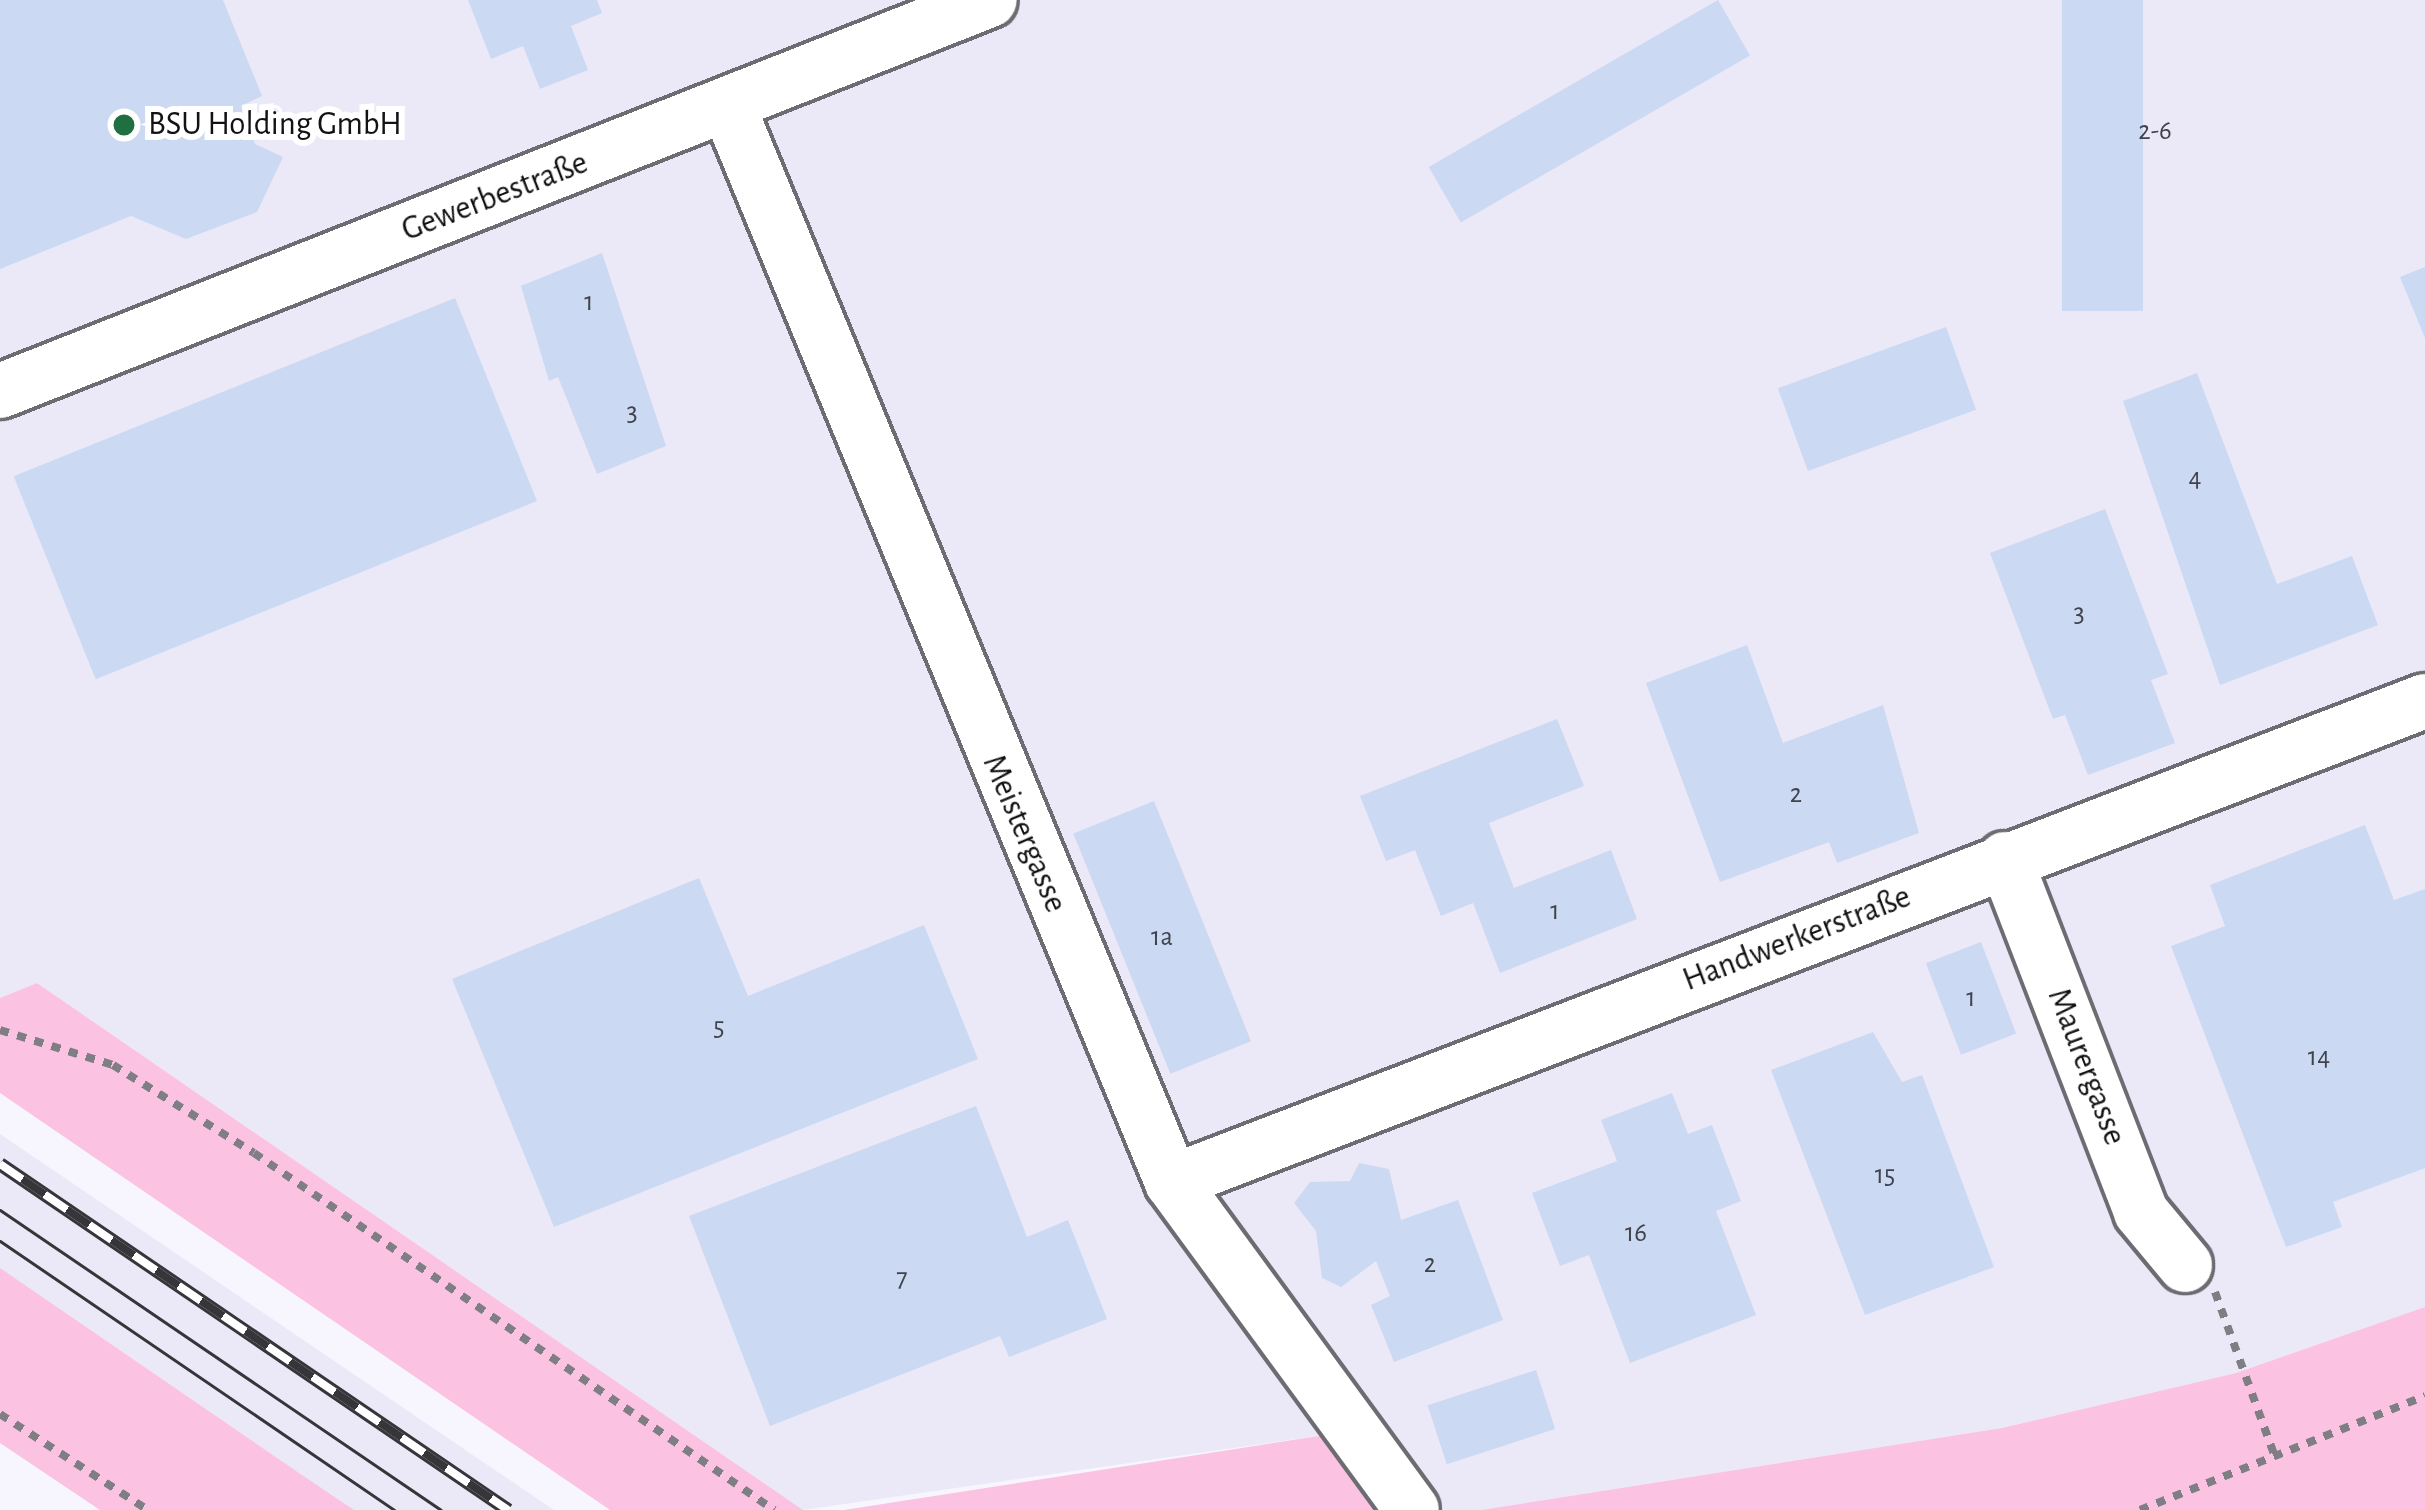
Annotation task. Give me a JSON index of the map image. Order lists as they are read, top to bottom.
{
  "streets": {
    "street": [
      "Gewerbestraße",
      "Meistergasse",
      "Handwerkerstraße",
      "Maurergasse"
    ]
  },
  "crossings": [
    ["Gewerbestraße", "Meistergasse"],
    ["Meistergasse", "Handwerkerstraße"],
    ["Handwerkerstraße", "Maurergasse"]
  ],
  "places": ["BSU Holding GmbH"],
  "house_numbers": [
    "2-6",
    "1",
    "3",
    "4",
    "3",
    "2",
    "1",
    "1a",
    "1",
    "5",
    "14",
    "15",
    "16",
    "2",
    "7"
  ]
}
